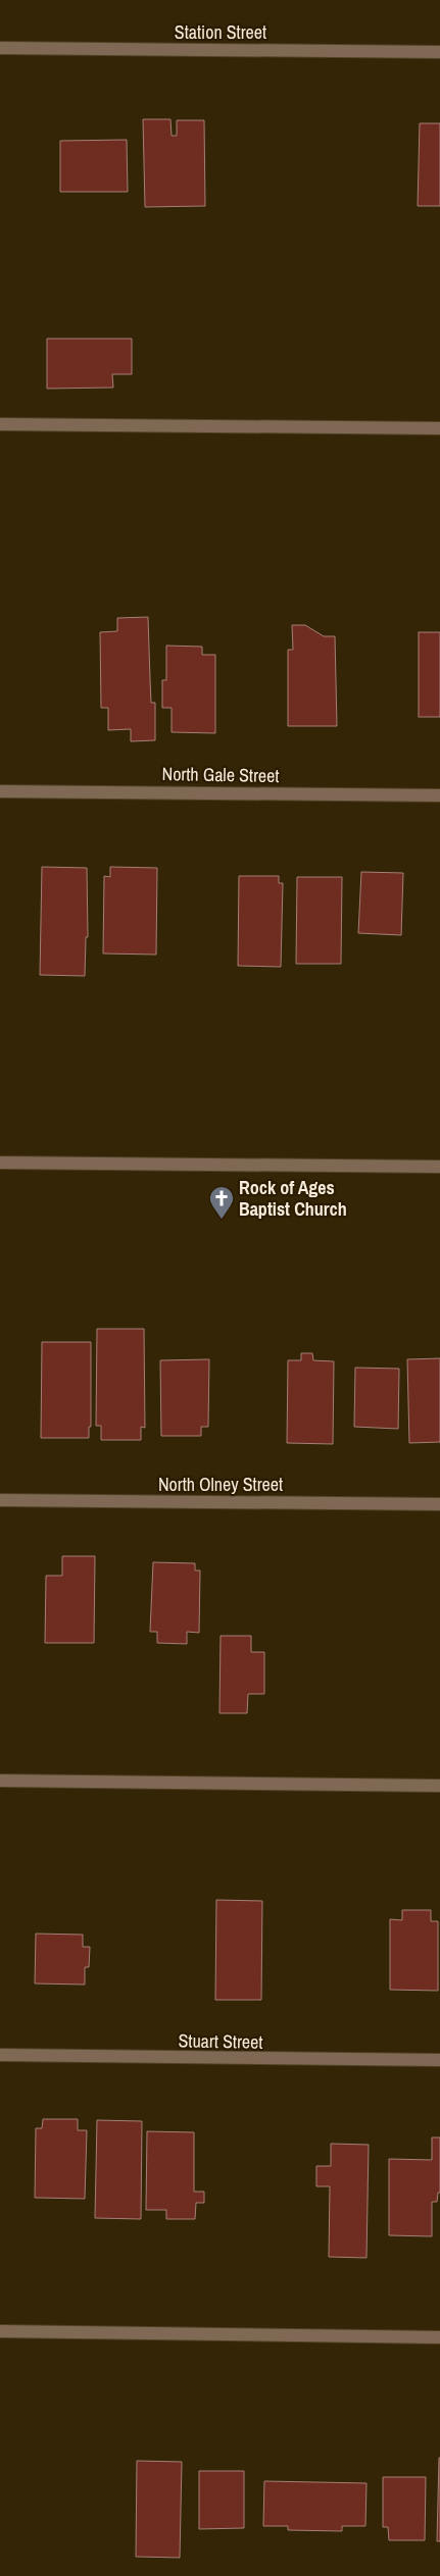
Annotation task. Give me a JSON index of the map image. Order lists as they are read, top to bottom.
{
  "streets": {
    "street": [
      "Station Street",
      "North Gale Street",
      "North Olney Street",
      "Stuart Street"
    ]
  },
  "places": {
    "church": ["Rock of Ages Baptist Church"]
  }
}
